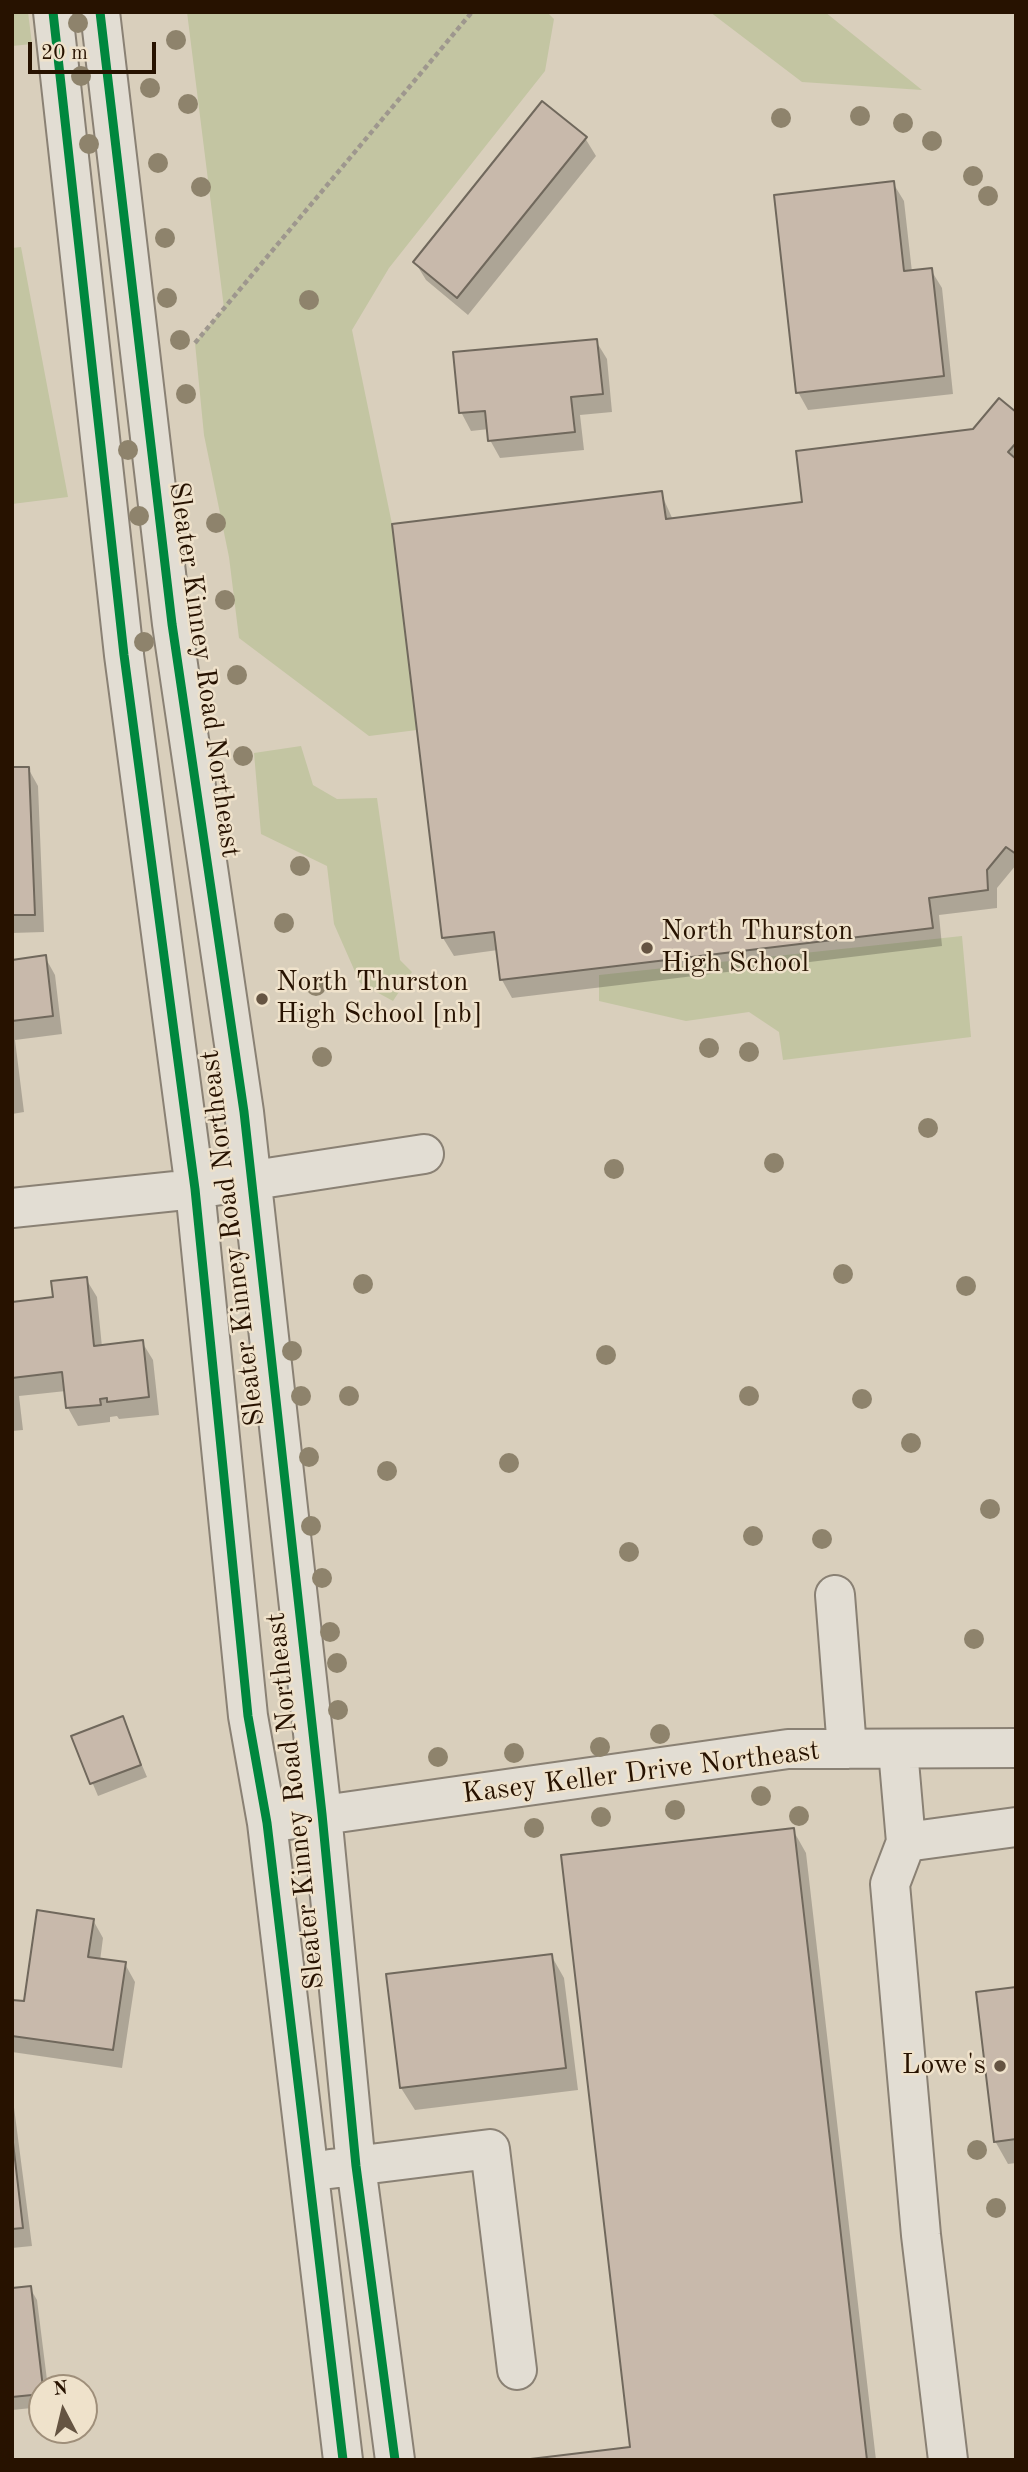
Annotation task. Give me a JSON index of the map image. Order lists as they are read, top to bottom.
{
  "streets": {
    "street": ["Sleater Kinney Road Northeast", "Kasey Keller Drive Northeast"]
  },
  "crossings": [
    ["Sleater Kinney Road Northeast", "Kasey Keller Drive Northeast"]
  ],
  "places": ["North Thurston High School", "North Thurston High School [nb]", "Lowe's"],
  "scale_bar": "20 m",
  "north": "top"
}
